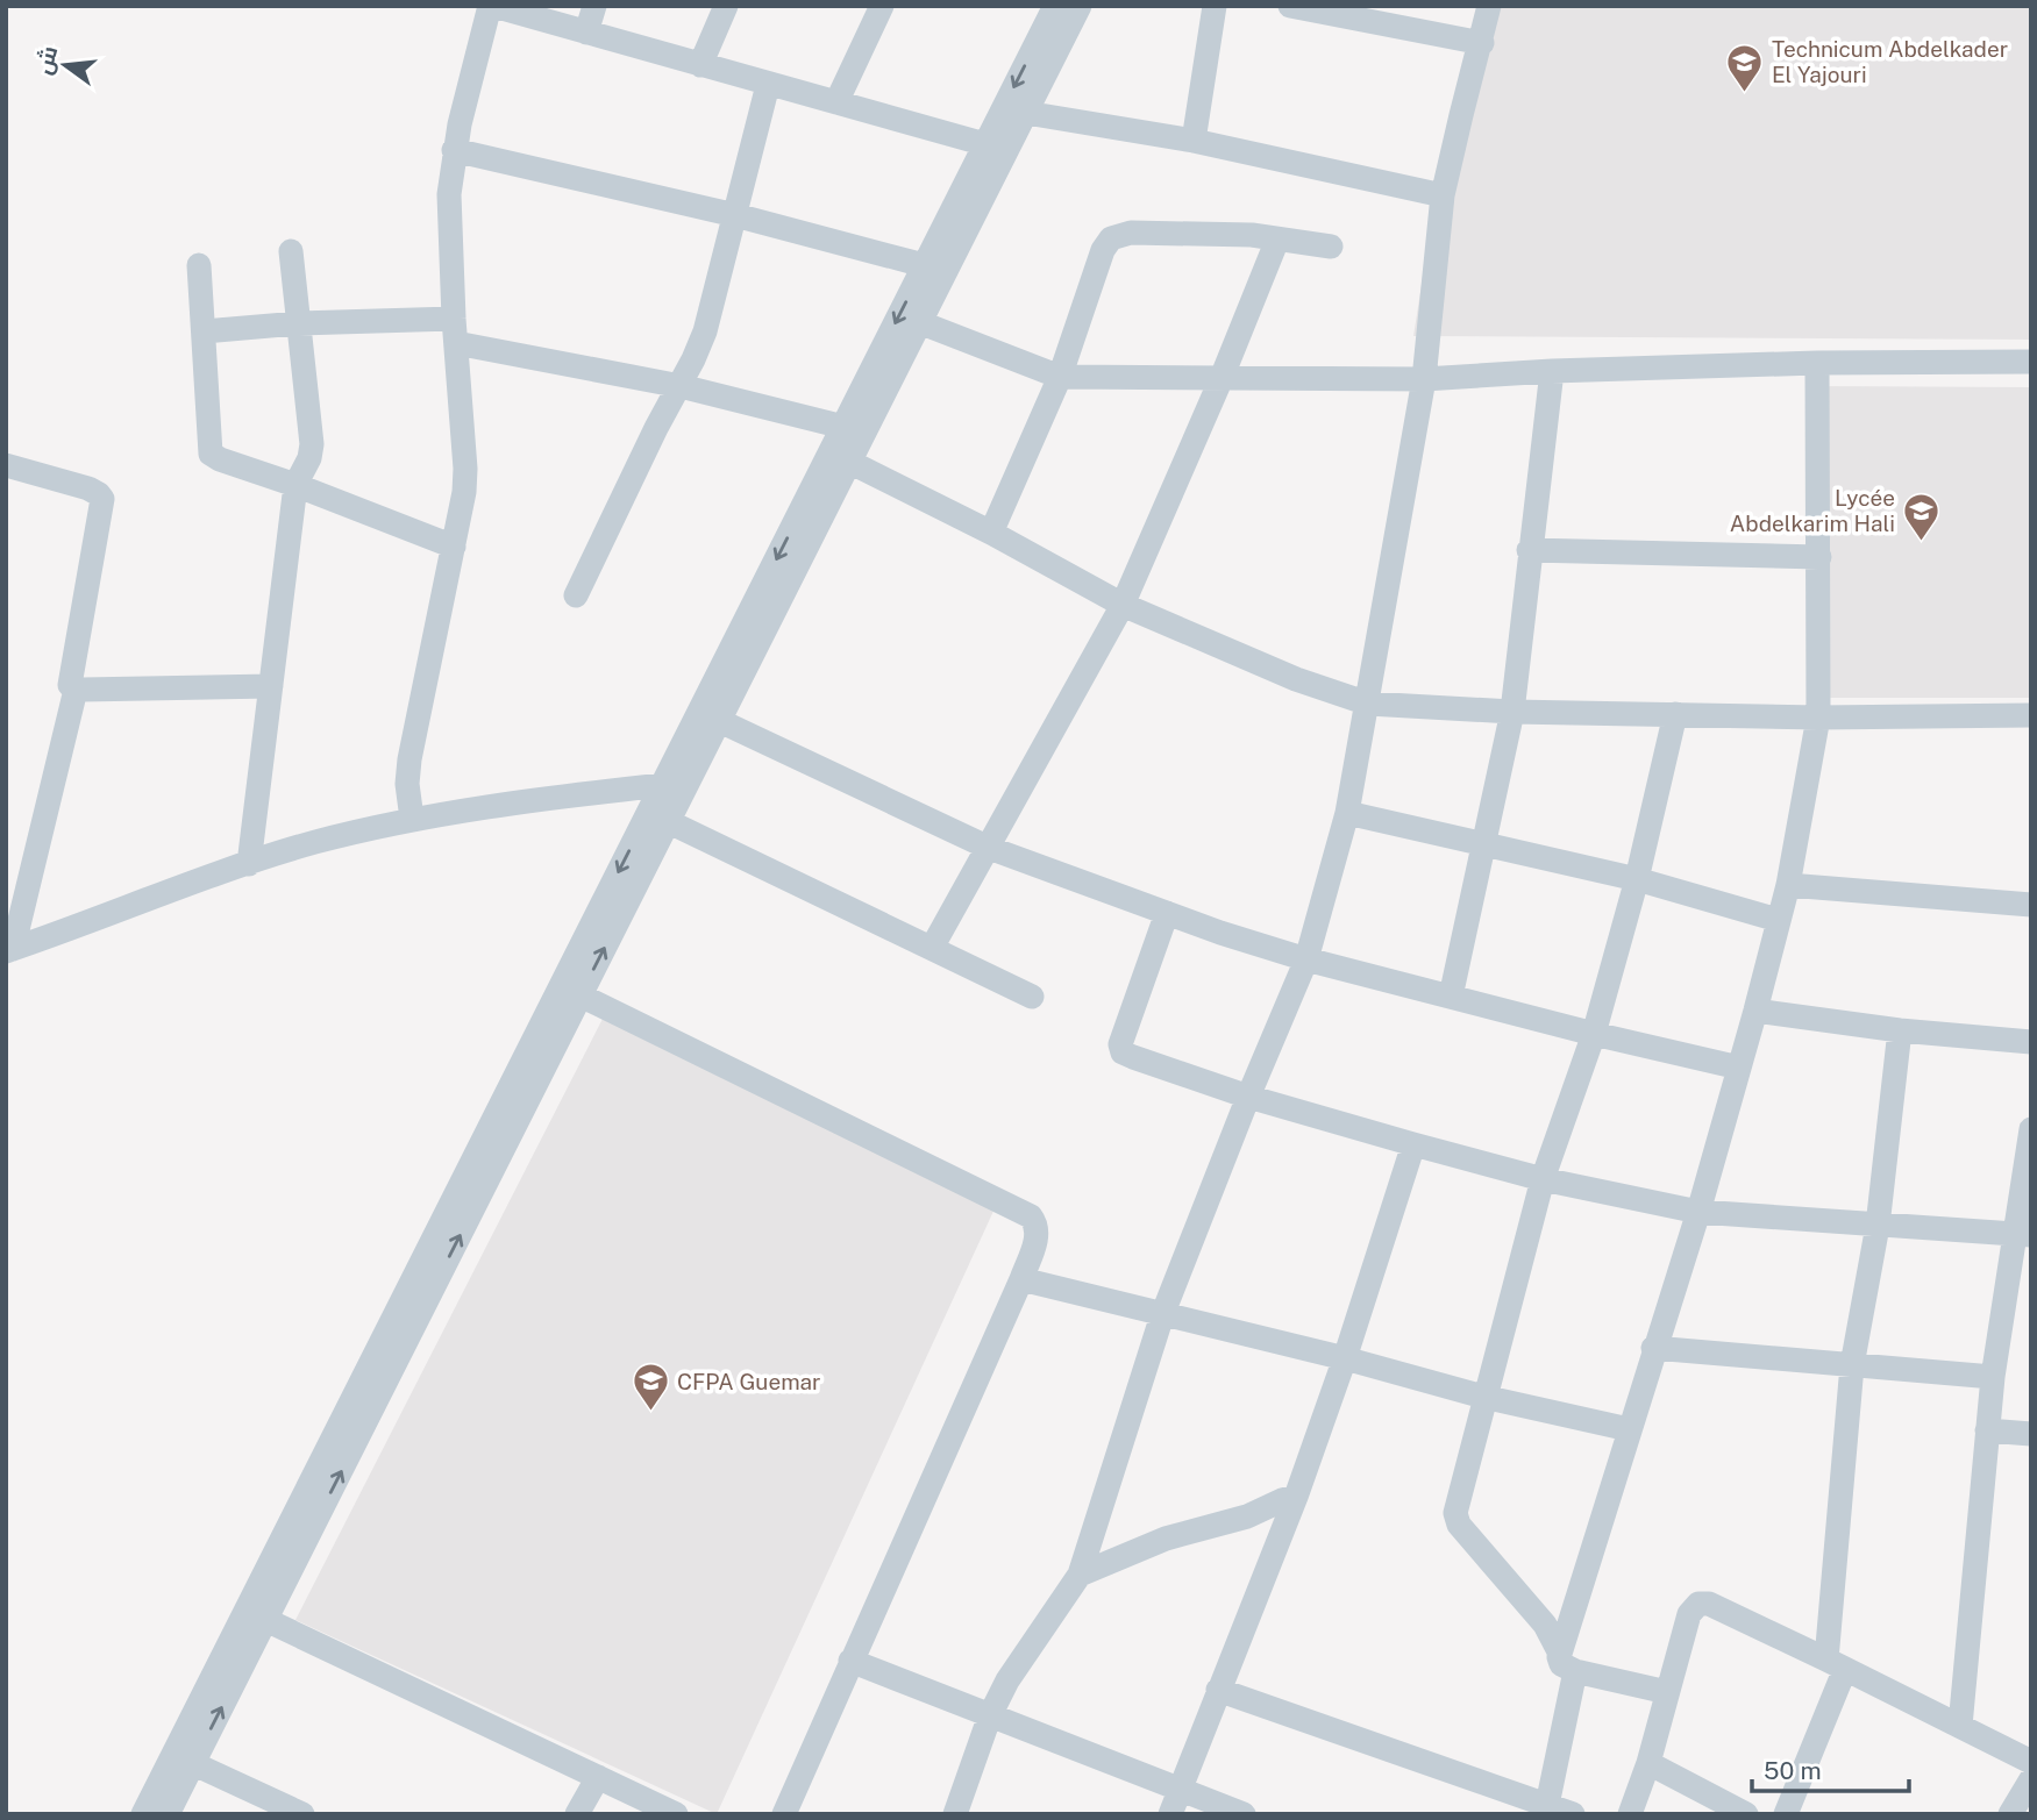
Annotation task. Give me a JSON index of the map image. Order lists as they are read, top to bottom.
{
  "places": {
    "school or university": ["Technicum Abdelkader El Yajouri", "Lycée Abdelkarim Hali", "CFPA Guemar"]
  },
  "scale_bar": "50 m",
  "north": "left"
}
